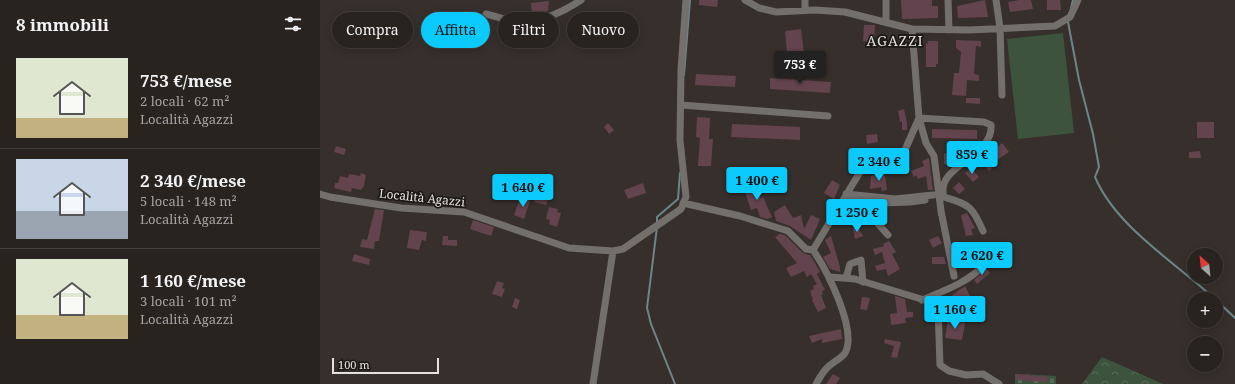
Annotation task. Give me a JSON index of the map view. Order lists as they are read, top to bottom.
{
  "streets": {
    "street": ["Località Agazzi"]
  },
  "districts": ["AGAZZI"],
  "scale_bar": "100 m",
  "north": "top left",
  "page": {
    "heading": "8 immobili",
    "chip": [
      "Compra",
      "Affitta",
      "Filtri",
      "Nuovo"
    ],
    "list": [
      {
        "name": "753 €/mese",
        "note": "2 locali · 62 m² · Località Agazzi"
      },
      {
        "name": "2 340 €/mese",
        "note": "5 locali · 148 m² · Località Agazzi"
      },
      {
        "name": "1 160 €/mese",
        "note": "3 locali · 101 m² · Località Agazzi"
      }
    ],
    "price": [
      "753 €",
      "859 €",
      "2 340 €",
      "1 400 €",
      "1 640 €",
      "1 250 €",
      "2 620 €",
      "1 160 €"
    ],
    "map_buttons": ["+", "−"],
    "scale": "100 m"
  }
}
